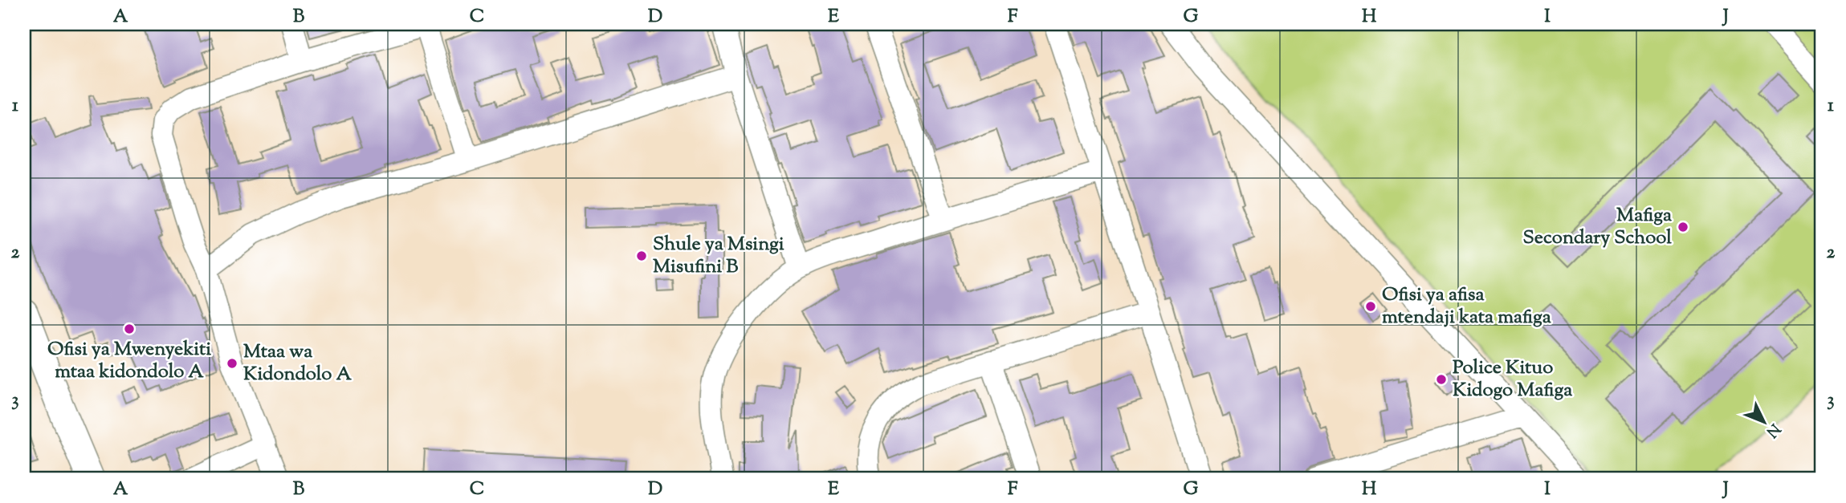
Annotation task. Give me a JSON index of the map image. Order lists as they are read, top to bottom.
{
  "places": [
    "Mafiga Secondary School",
    "Shule ya Msingi Misufini B",
    "Ofisi ya afisa mtendaji kata mafiga",
    "Ofisi ya Mwenyekiti mtaa kidondolo A",
    "Mtaa wa Kidondolo A",
    "Police Kituo Kidogo Mafiga"
  ],
  "north": "bottom right",
  "grid": {
    "columns": [
      "A",
      "B",
      "C",
      "D",
      "E",
      "F",
      "G",
      "H",
      "I",
      "J"
    ],
    "rows": ["1", "2", "3"]
  }
}
